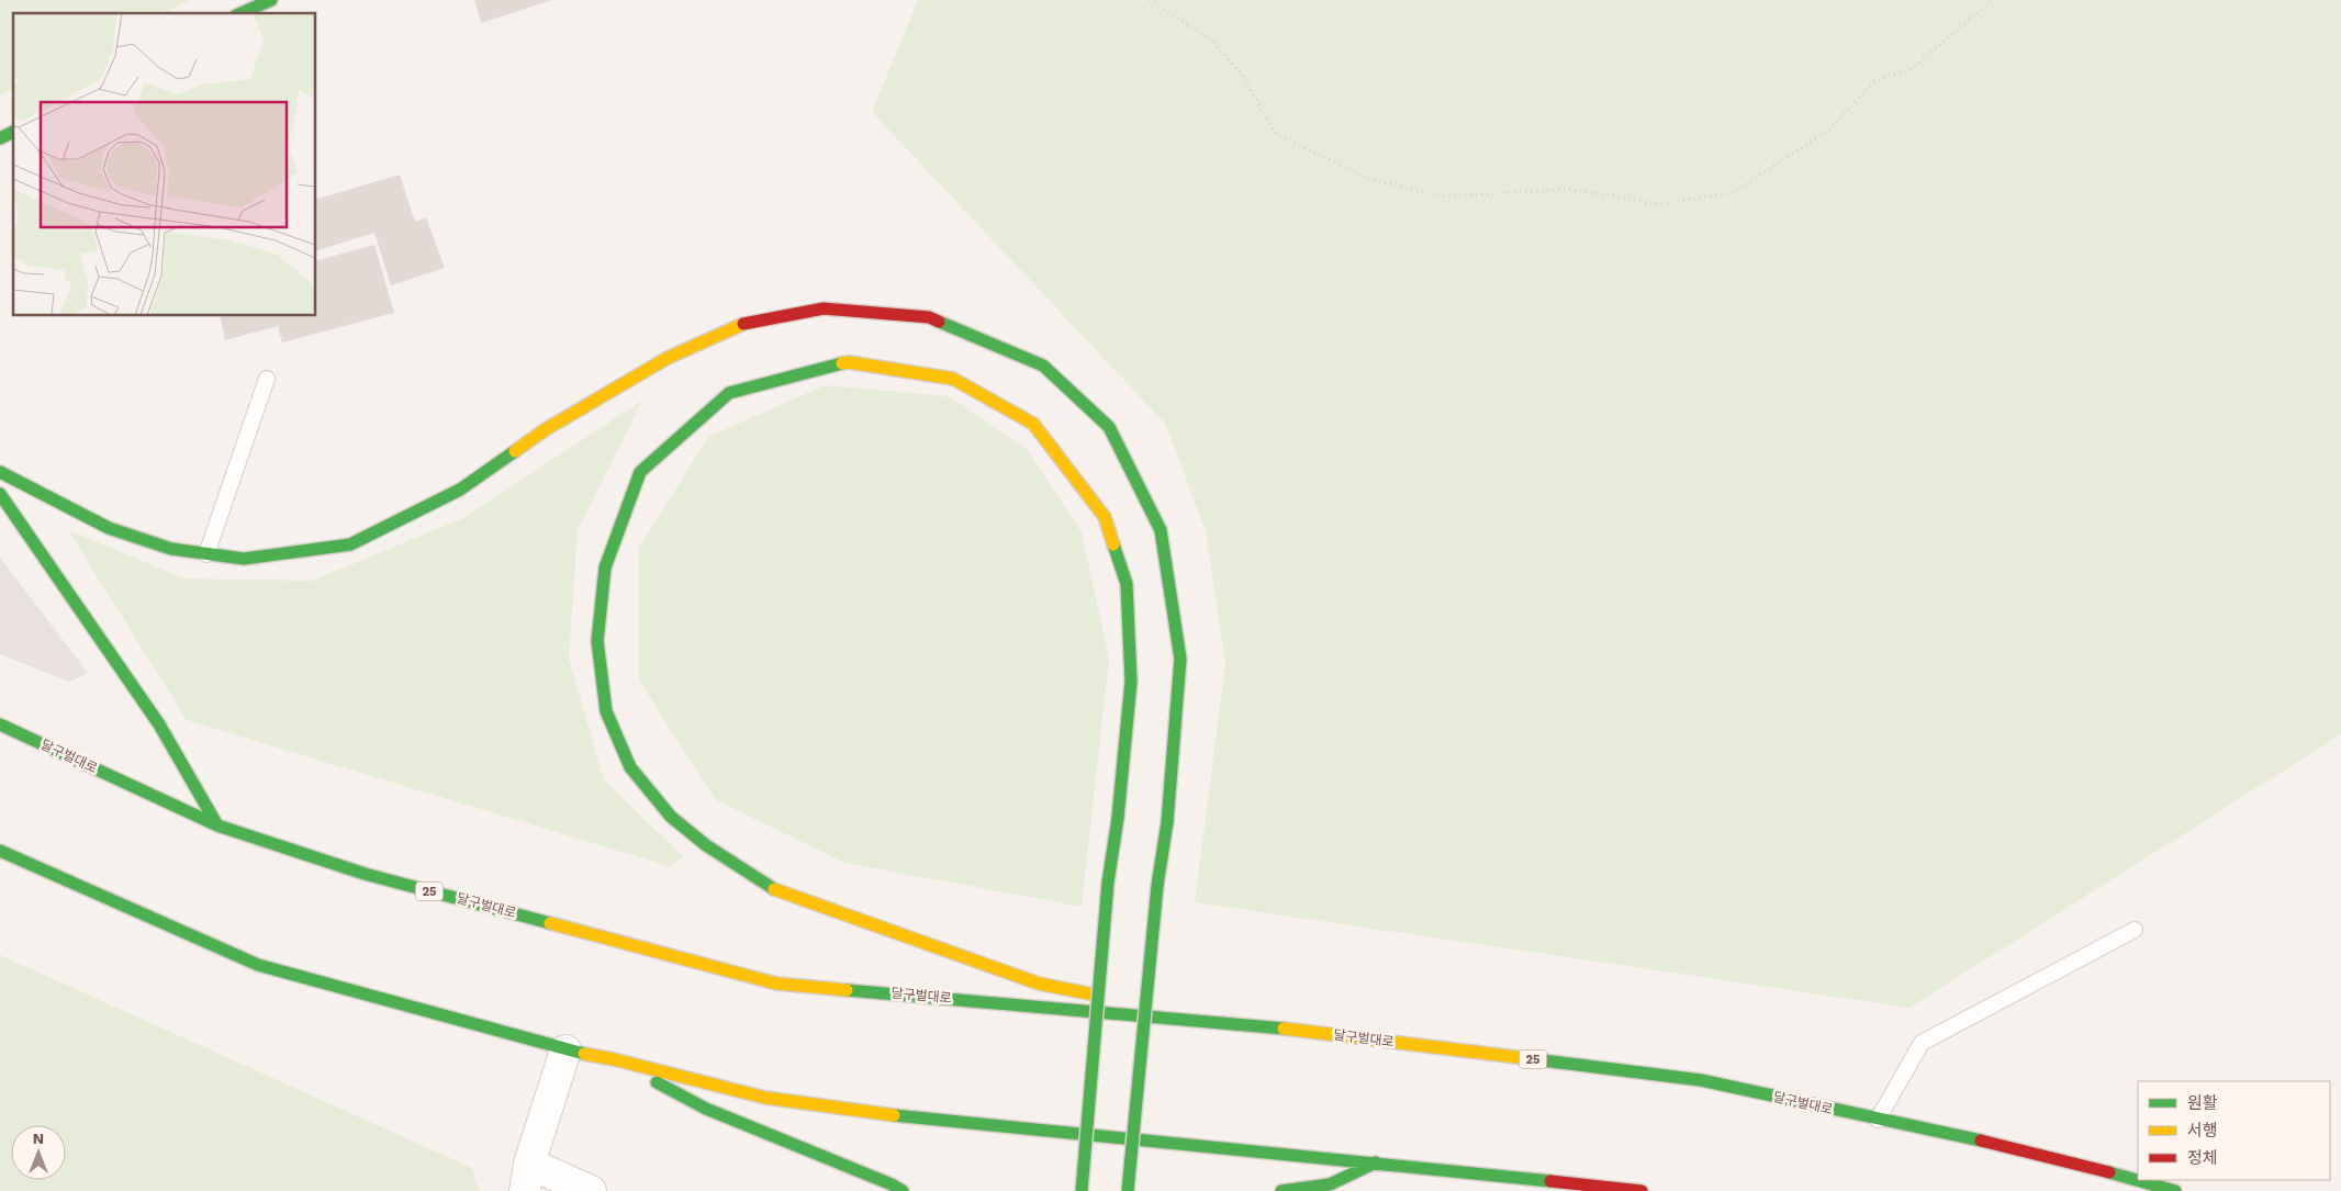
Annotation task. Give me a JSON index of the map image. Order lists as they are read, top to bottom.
{
  "streets": {
    "main road": ["달구벌대로", "25"]
  },
  "legend": ["원활", "서행", "정체"],
  "north": "top"
}
